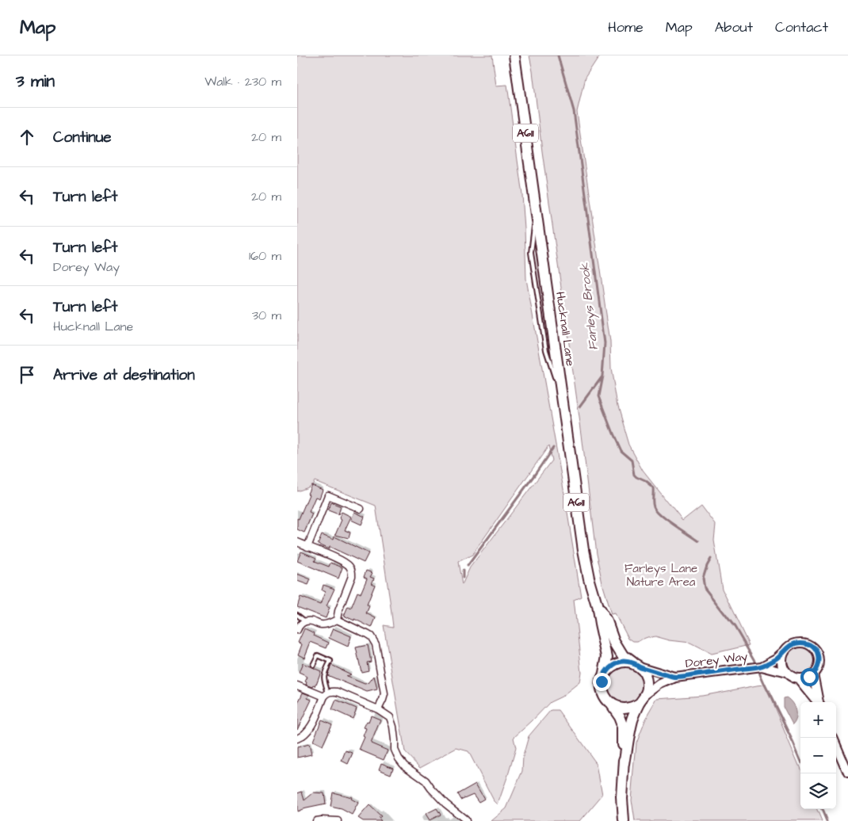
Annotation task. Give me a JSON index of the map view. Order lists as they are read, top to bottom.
{
  "streets": {
    "main road": ["A611", "Hucknall Lane"],
    "street": ["Dorey Way"]
  },
  "crossings": [
    ["Hucknall Lane", "Dorey Way"]
  ],
  "water": ["Farleys Brook"],
  "parks": ["Farleys Lane Nature Area"],
  "page": {
    "header": "Map",
    "nav": [
      "Home",
      "Map",
      "About",
      "Contact"
    ],
    "heading": ["3 min", "Walk · 230 m"],
    "list": [
      ["Continue", "20 m"],
      ["Turn left", "20 m"],
      ["Turn left", "Dorey Way", "160 m"],
      ["Turn left", "Hucknall Lane", "30 m"],
      "Arrive at destination"
    ],
    "map_buttons": ["+", "−"]
  }
}
